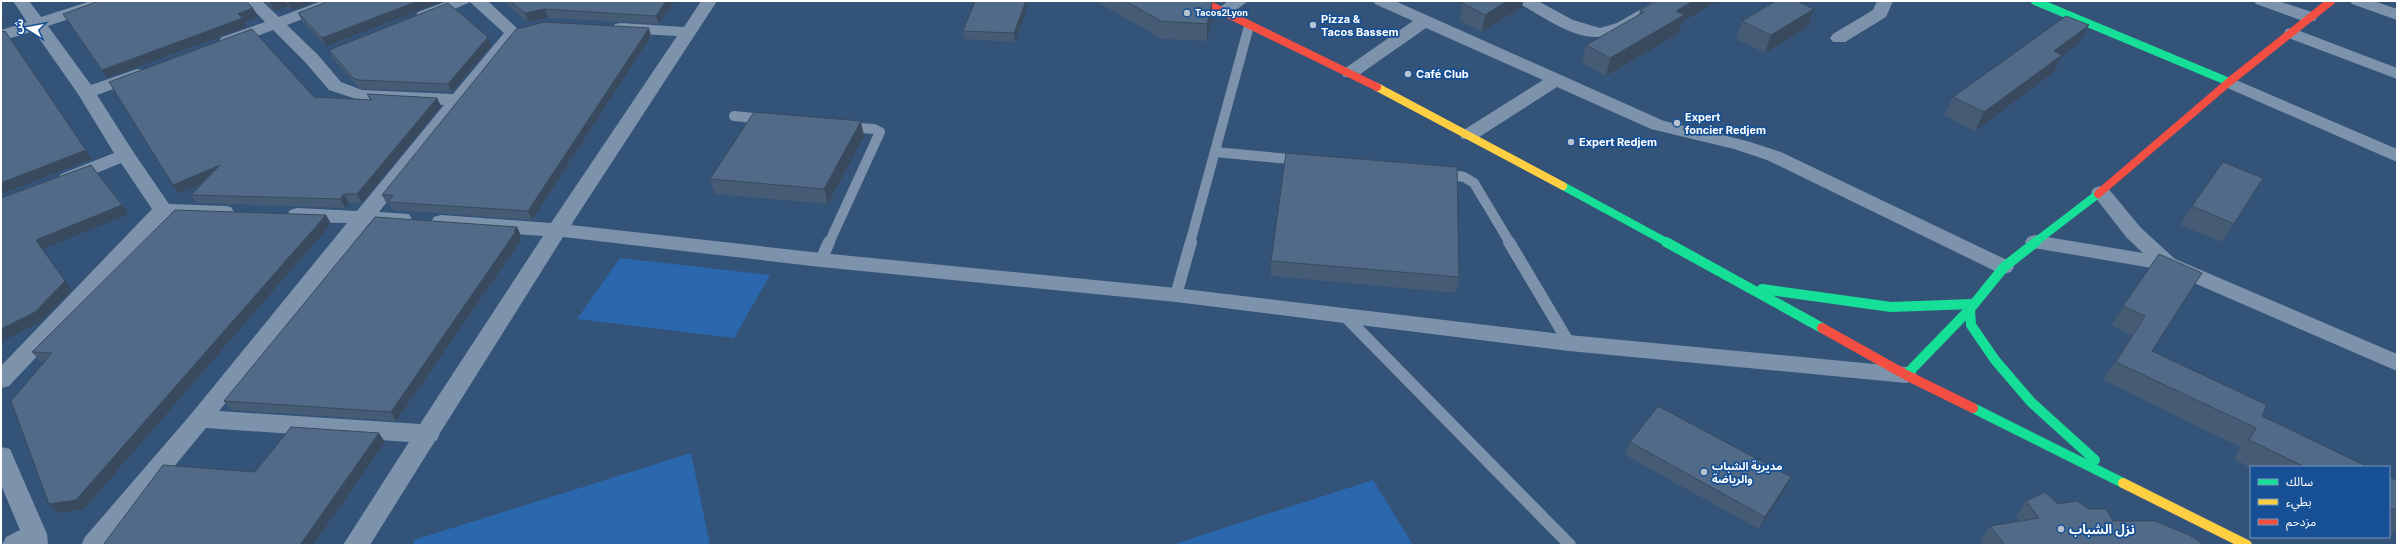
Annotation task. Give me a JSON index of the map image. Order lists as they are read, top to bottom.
{
  "places": [
    "Tacos2Lyon",
    "Pizza & Tacos Bassem",
    "Café Club",
    "Expert foncier Redjem",
    "Expert Redjem",
    "مديرية الشباب والرياضة",
    "نزل الشباب"
  ],
  "legend": ["سالك", "بطيء", "مزدحم"],
  "north": "left"
}
